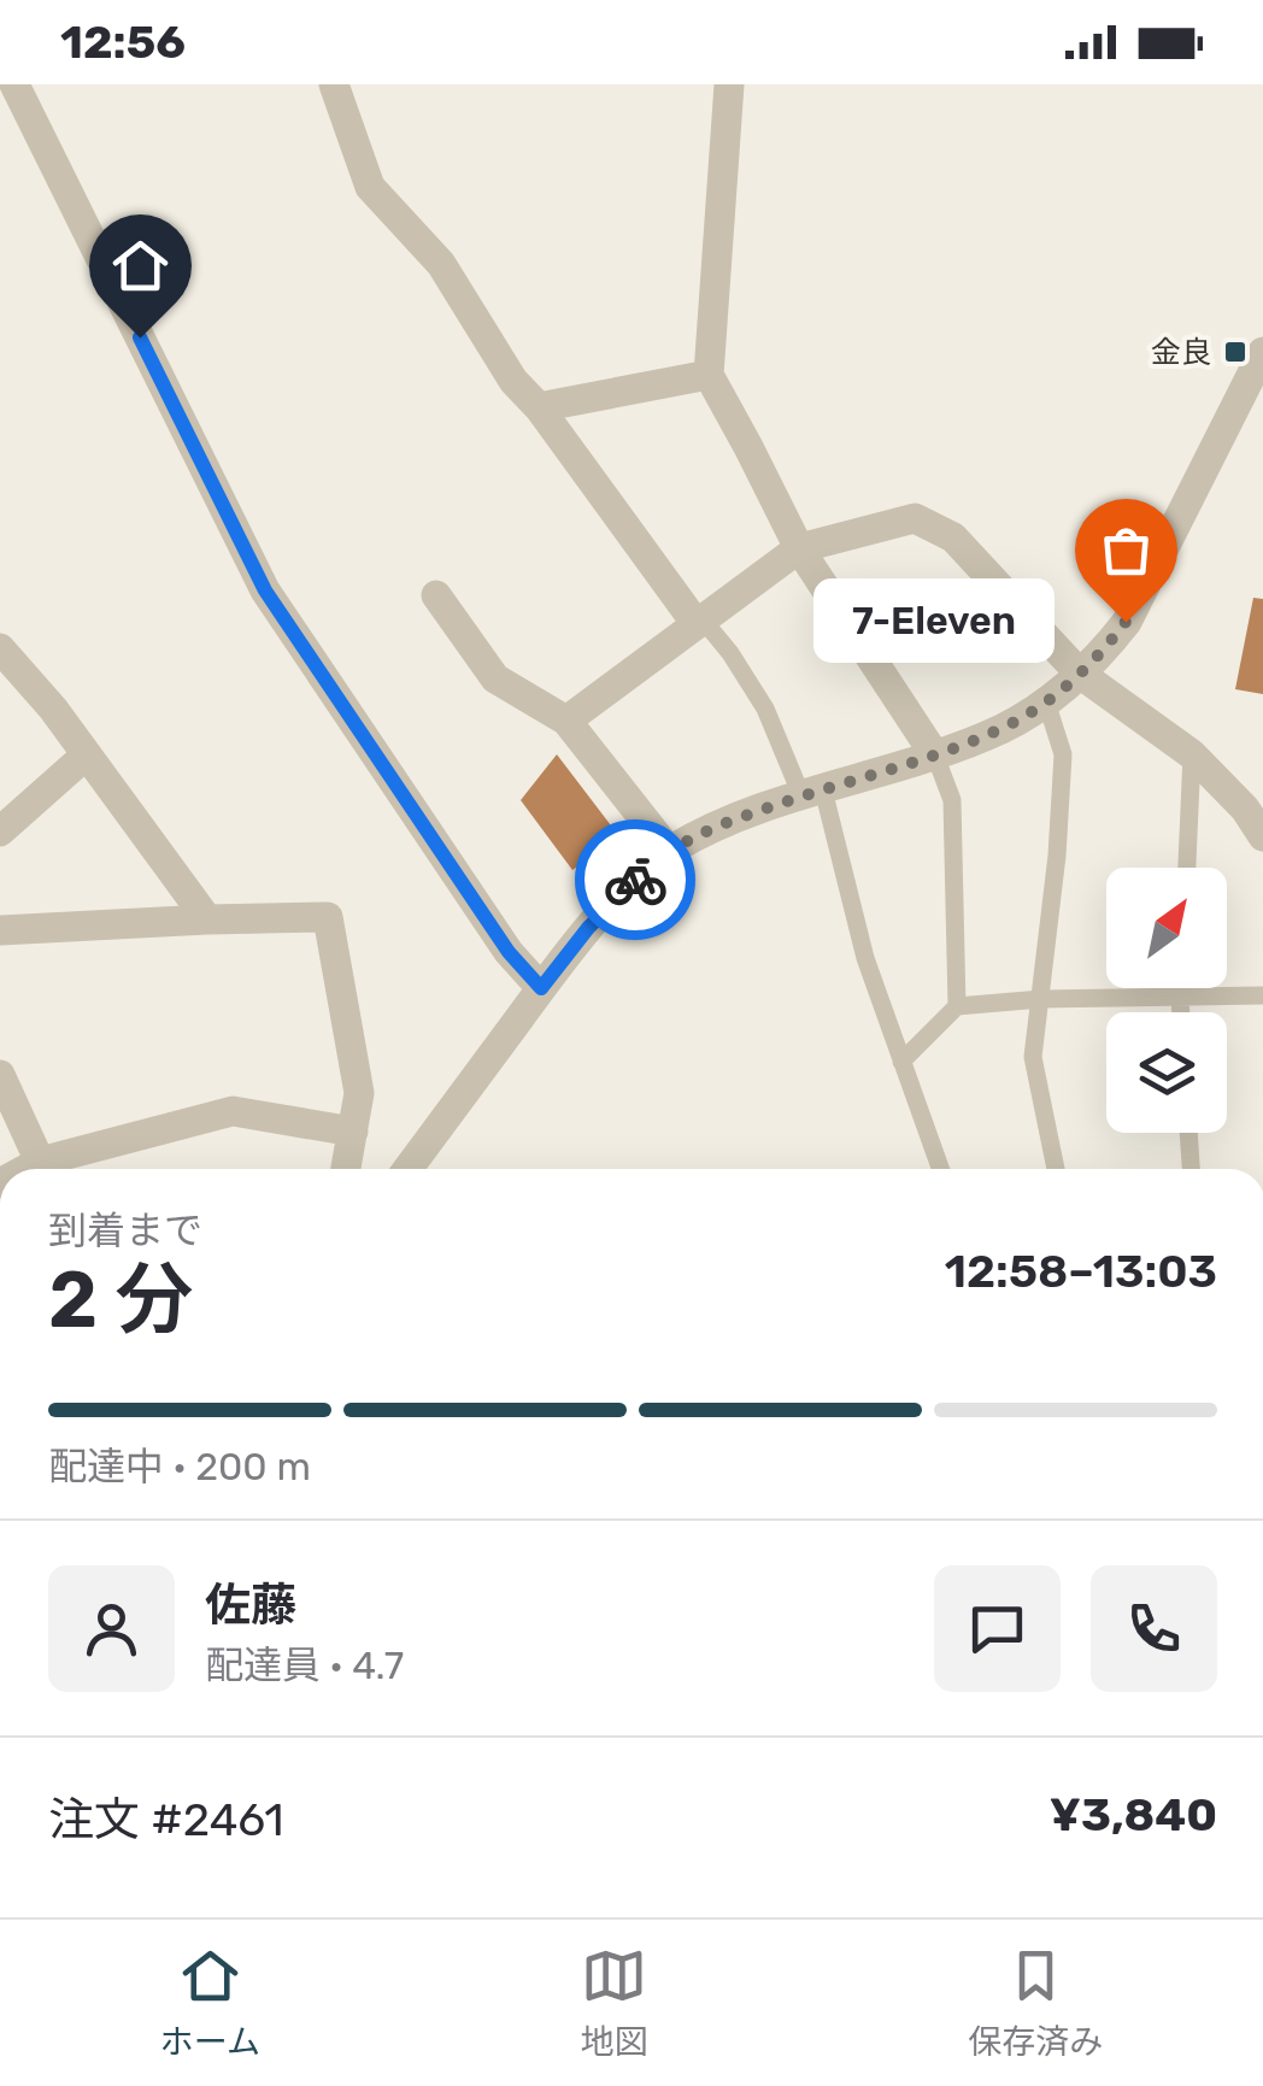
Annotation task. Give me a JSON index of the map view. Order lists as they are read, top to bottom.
{
  "places": {
    "transit": ["金良"],
    "other": ["7-Eleven"]
  },
  "north": "top right",
  "page": {
    "status": "12:56",
    "bubble": "7-Eleven",
    "heading": ["2 分", "到着まで", "12:58–13:03"],
    "panel": [
      "佐藤",
      "配達員 · 4.7",
      "注文 #2461",
      "¥3,840"
    ],
    "bar": "配達中 · 200 m",
    "tabs": ["ホーム", "地図", "保存済み"]
  }
}
